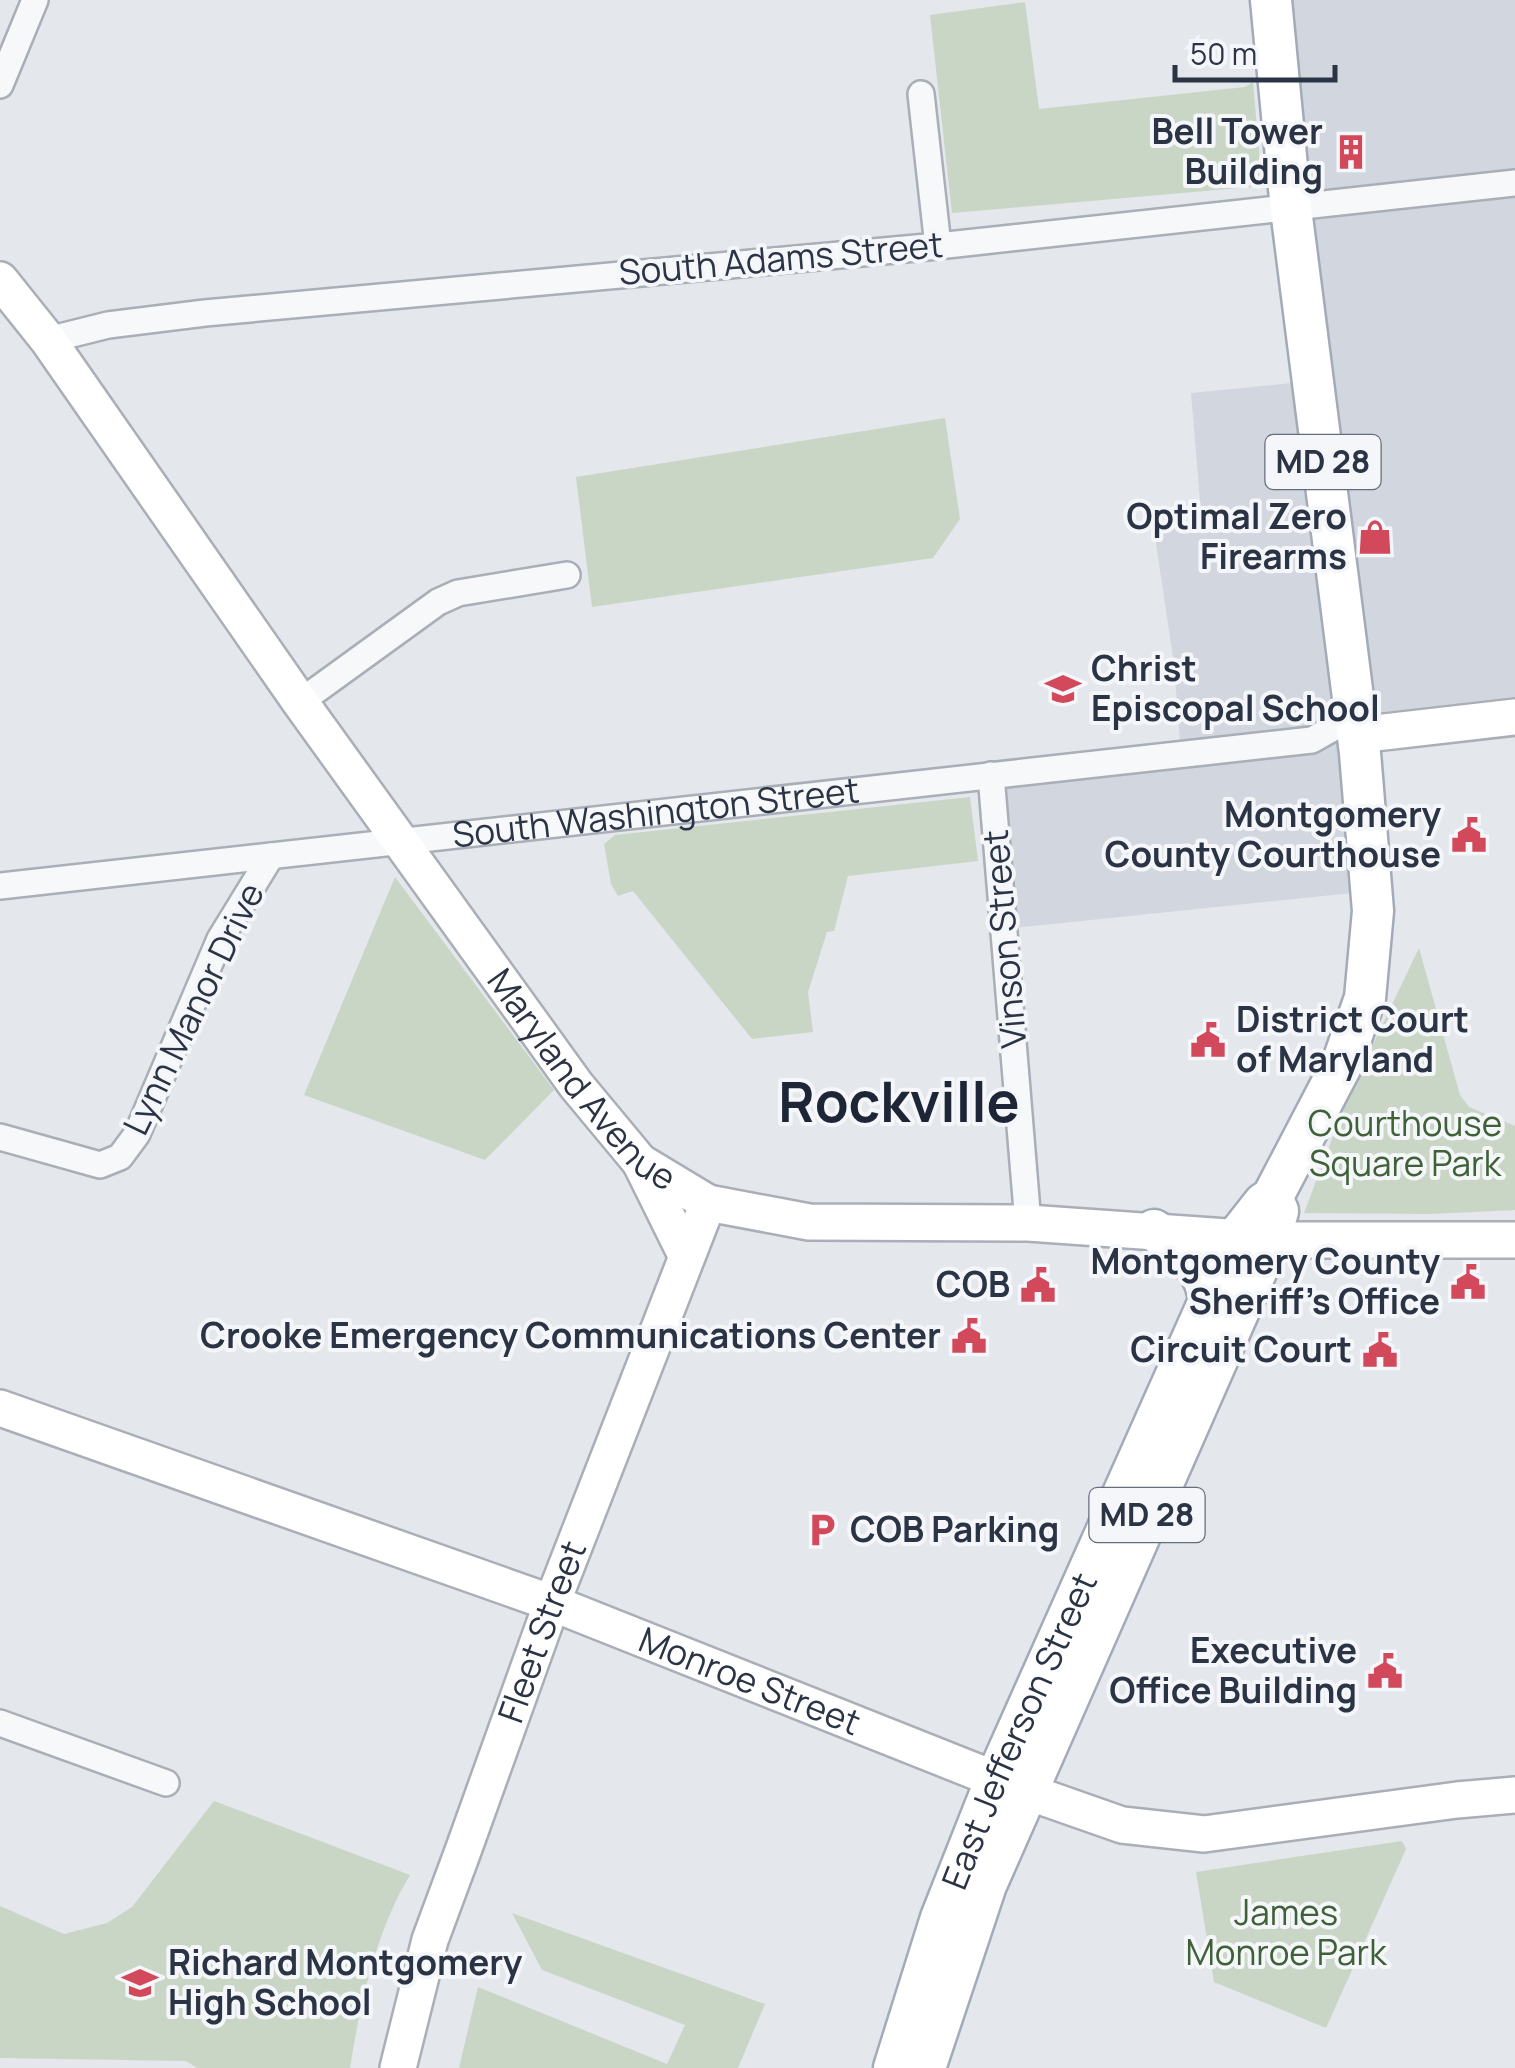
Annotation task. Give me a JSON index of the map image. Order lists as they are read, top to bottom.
{
  "streets": {
    "main road": ["MD 28", "East Jefferson Street"],
    "street": [
      "South Adams Street",
      "South Washington Street",
      "Vinson Street",
      "Lynn Manor Drive",
      "Maryland Avenue",
      "Fleet Street",
      "Monroe Street"
    ]
  },
  "crossings": [
    ["South Adams Street", "MD 28"],
    ["South Adams Street", "Maryland Avenue"],
    ["MD 28", "South Washington Street"],
    ["MD 28", "Maryland Avenue"],
    ["MD 28", "East Jefferson Street"],
    ["South Washington Street", "Vinson Street"],
    ["South Washington Street", "Lynn Manor Drive"],
    ["South Washington Street", "Maryland Avenue"],
    ["Vinson Street", "Maryland Avenue"],
    ["Maryland Avenue", "Fleet Street"],
    ["Maryland Avenue", "East Jefferson Street"],
    ["Fleet Street", "Monroe Street"],
    ["Monroe Street", "East Jefferson Street"]
  ],
  "districts": ["Rockville"],
  "parks": ["Courthouse Square Park", "James Monroe Park"],
  "places": {
    "building": ["Bell Tower Building"],
    "shop": ["Optimal Zero Firearms"],
    "school or university": ["Christ Episcopal School", "Richard Montgomery High School"],
    "public building": [
      "Montgomery County Courthouse",
      "District Court of Maryland",
      "Montgomery County Sheriff's Office",
      "COB",
      "Crooke Emergency Communications Center",
      "Circuit Court",
      "Executive Office Building"
    ],
    "parking": ["COB Parking"]
  },
  "scale_bar": "50 m"
}
